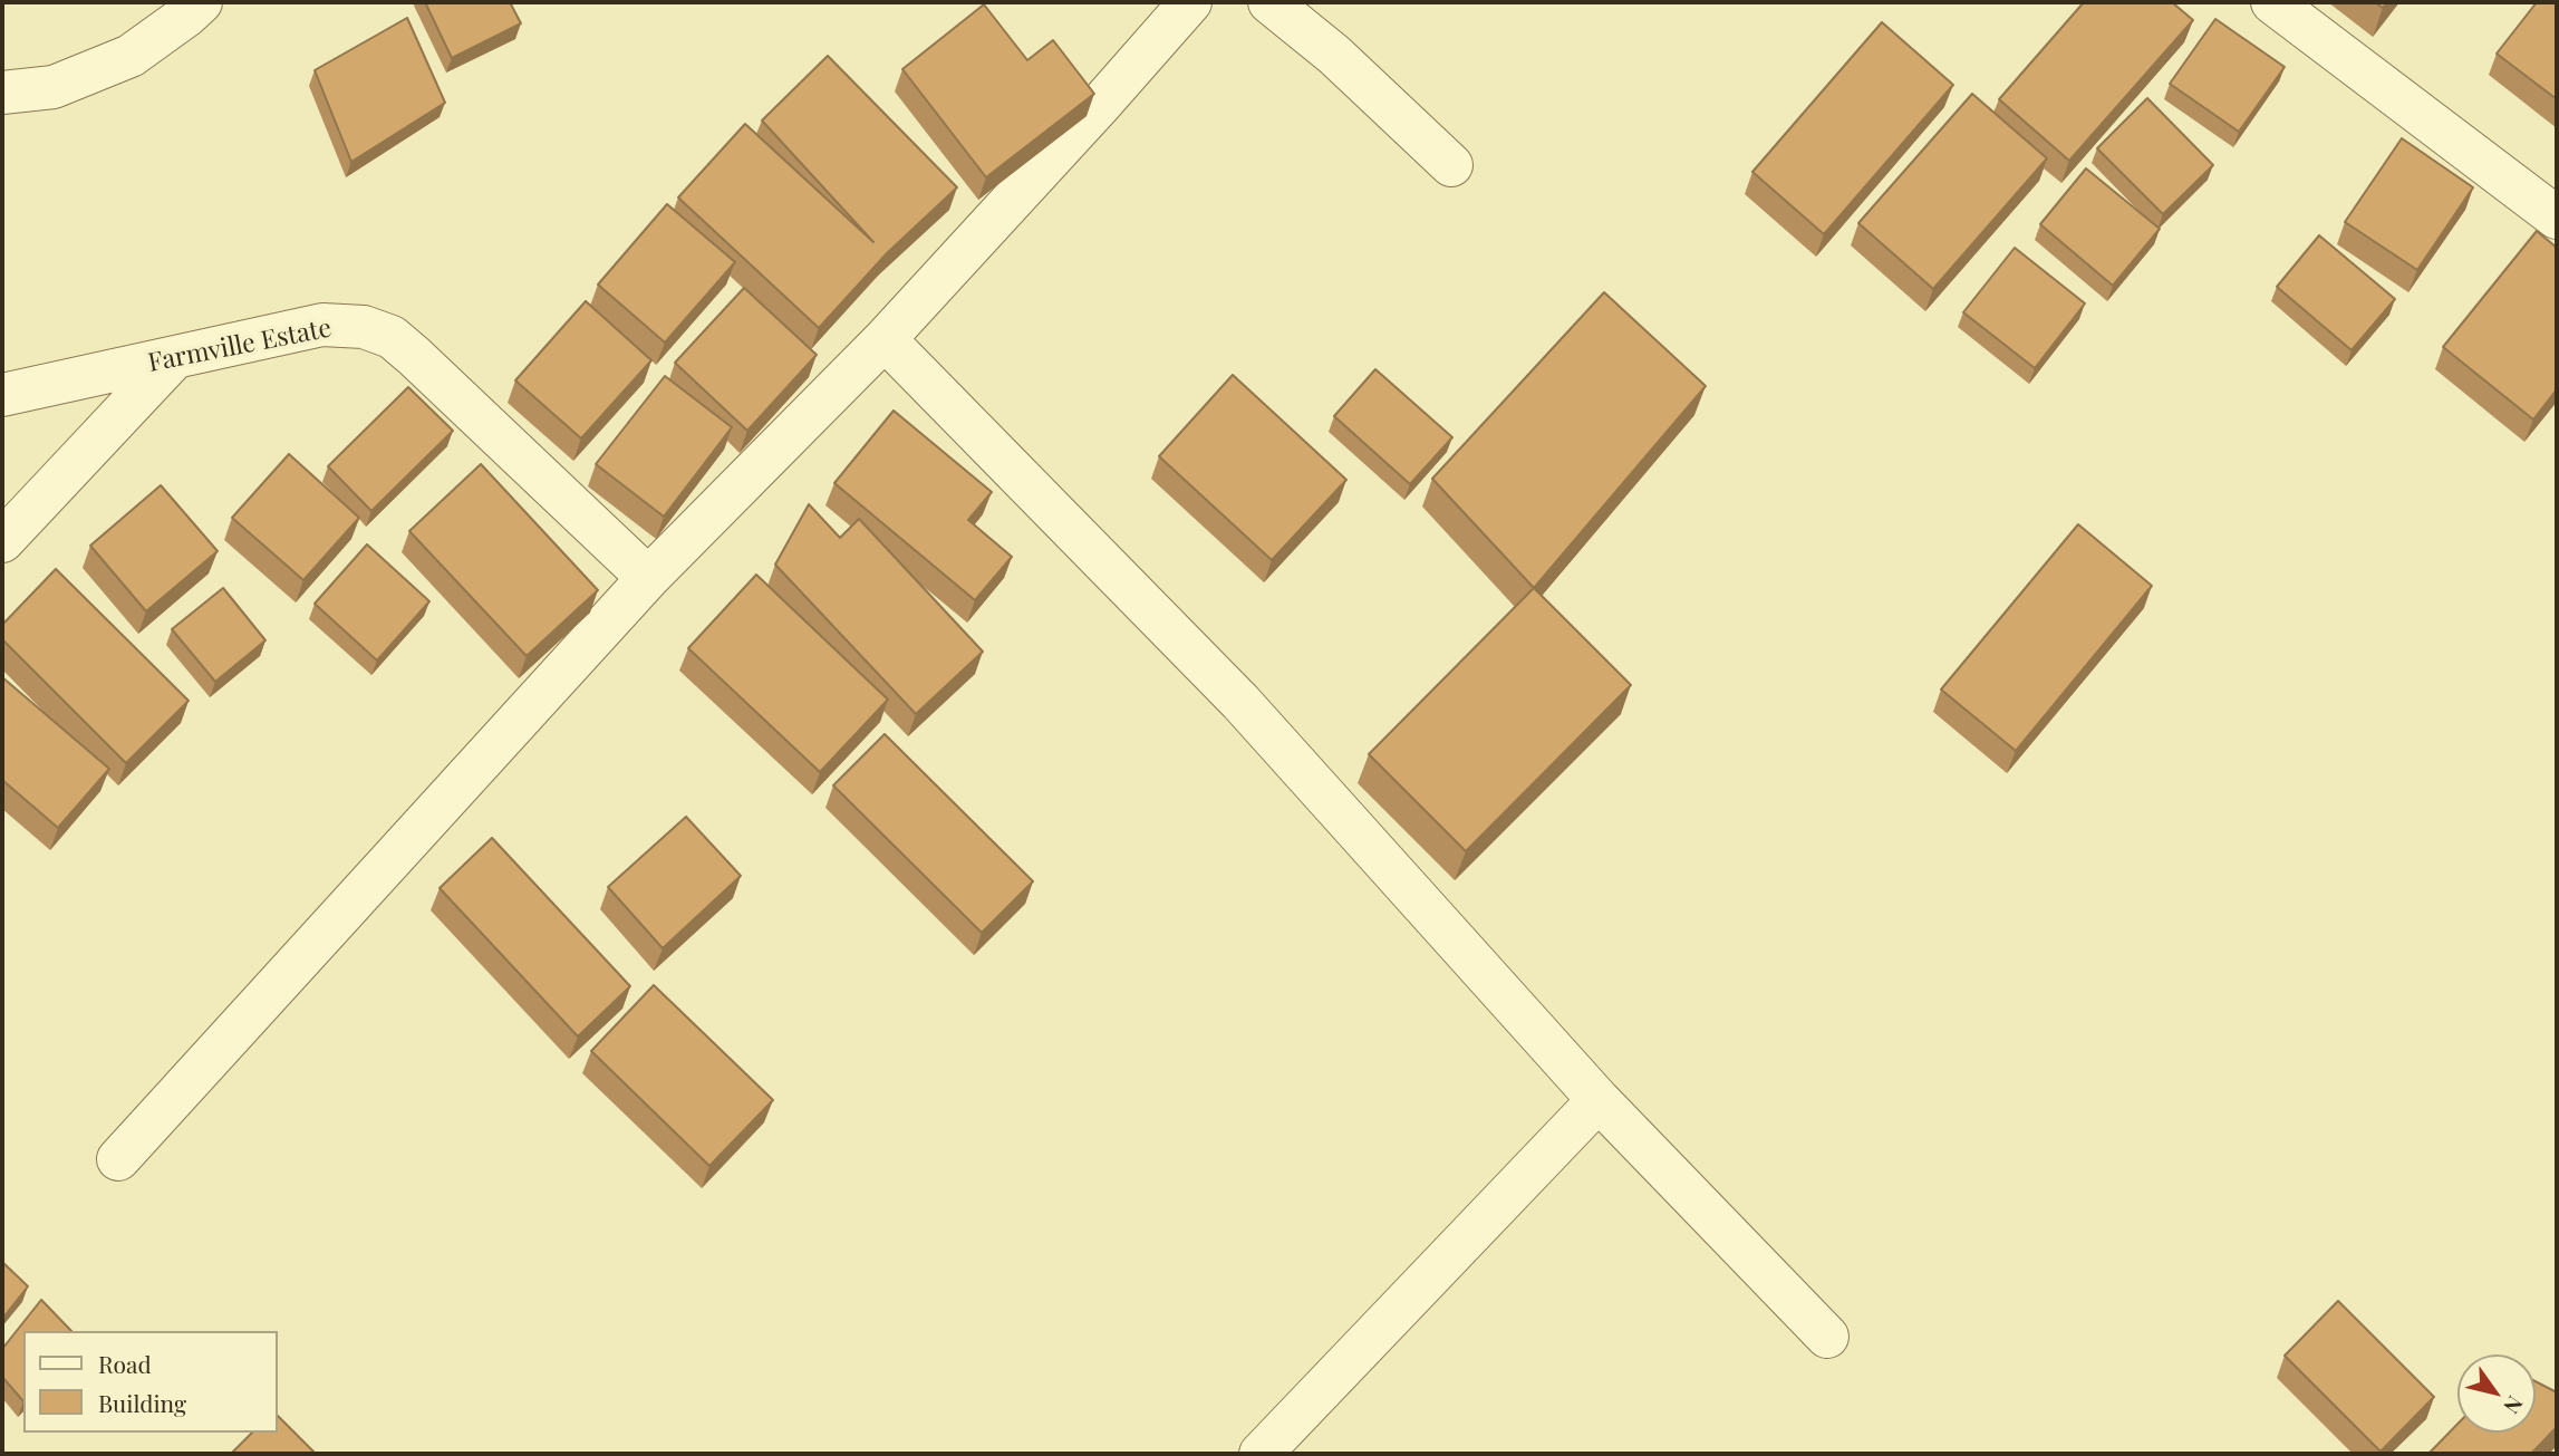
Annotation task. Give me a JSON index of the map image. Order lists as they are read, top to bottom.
{
  "streets": {
    "street": ["Farmville Estate"]
  },
  "legend": ["Road", "Building"],
  "north": "bottom right"
}
